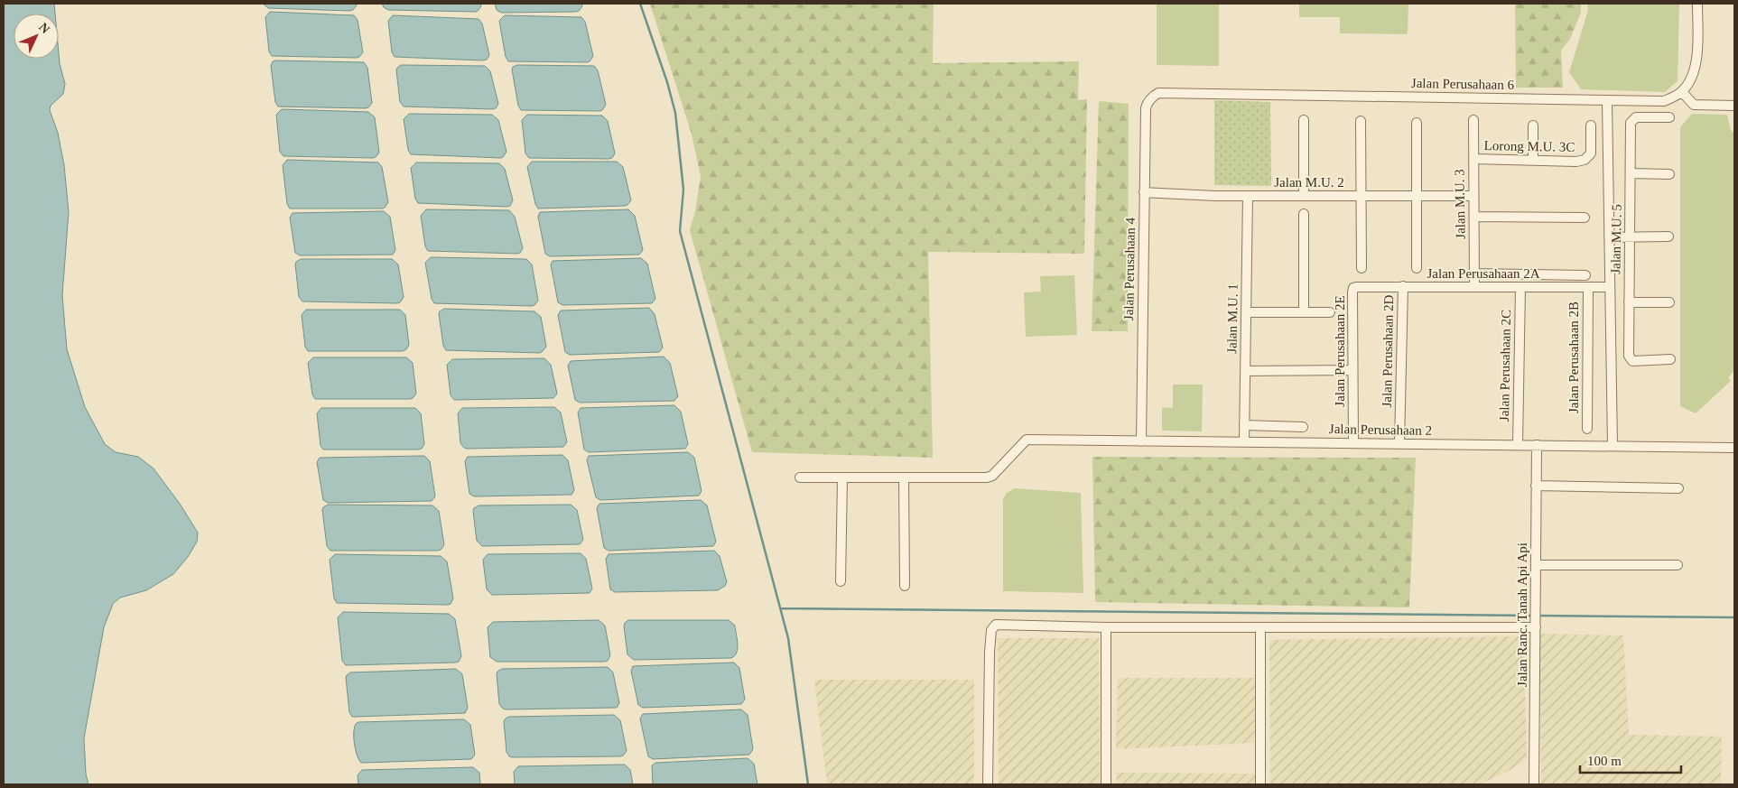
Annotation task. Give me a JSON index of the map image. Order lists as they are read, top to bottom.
{
  "streets": {
    "street": [
      "Jalan Perusahaan 6",
      "Lorong M.U. 3C",
      "Jalan M.U. 2",
      "Jalan M.U. 3",
      "Jalan M.U. 5",
      "Jalan Perusahaan 4",
      "Jalan Perusahaan 2A",
      "Jalan M.U. 1",
      "Jalan Perusahaan 2E",
      "Jalan Perusahaan 2D",
      "Jalan Perusahaan 2B",
      "Jalan Perusahaan 2C",
      "Jalan Perusahaan 2",
      "Jalan Ranc. Tanah Api Api"
    ]
  },
  "crossings": [
    ["Jalan Perusahaan 6", "Jalan Perusahaan 4"],
    ["Lorong M.U. 3C", "Jalan M.U. 3"],
    ["Jalan M.U. 2", "Jalan M.U. 3"],
    ["Jalan M.U. 2", "Jalan Perusahaan 4"],
    ["Jalan M.U. 2", "Jalan M.U. 1"],
    ["Jalan M.U. 3", "Jalan Perusahaan 2A"],
    ["Jalan Perusahaan 4", "Jalan Perusahaan 2"],
    ["Jalan Perusahaan 2A", "Jalan Perusahaan 2E"],
    ["Jalan Perusahaan 2A", "Jalan Perusahaan 2D"],
    ["Jalan Perusahaan 2A", "Jalan Perusahaan 2B"],
    ["Jalan Perusahaan 2A", "Jalan Perusahaan 2C"],
    ["Jalan M.U. 1", "Jalan Perusahaan 2"],
    ["Jalan Perusahaan 2E", "Jalan Perusahaan 2"],
    ["Jalan Perusahaan 2D", "Jalan Perusahaan 2"],
    ["Jalan Perusahaan 2C", "Jalan Perusahaan 2"],
    ["Jalan Perusahaan 2", "Jalan Ranc. Tanah Api Api"]
  ],
  "scale_bar": "100 m",
  "north": "top right"
}
